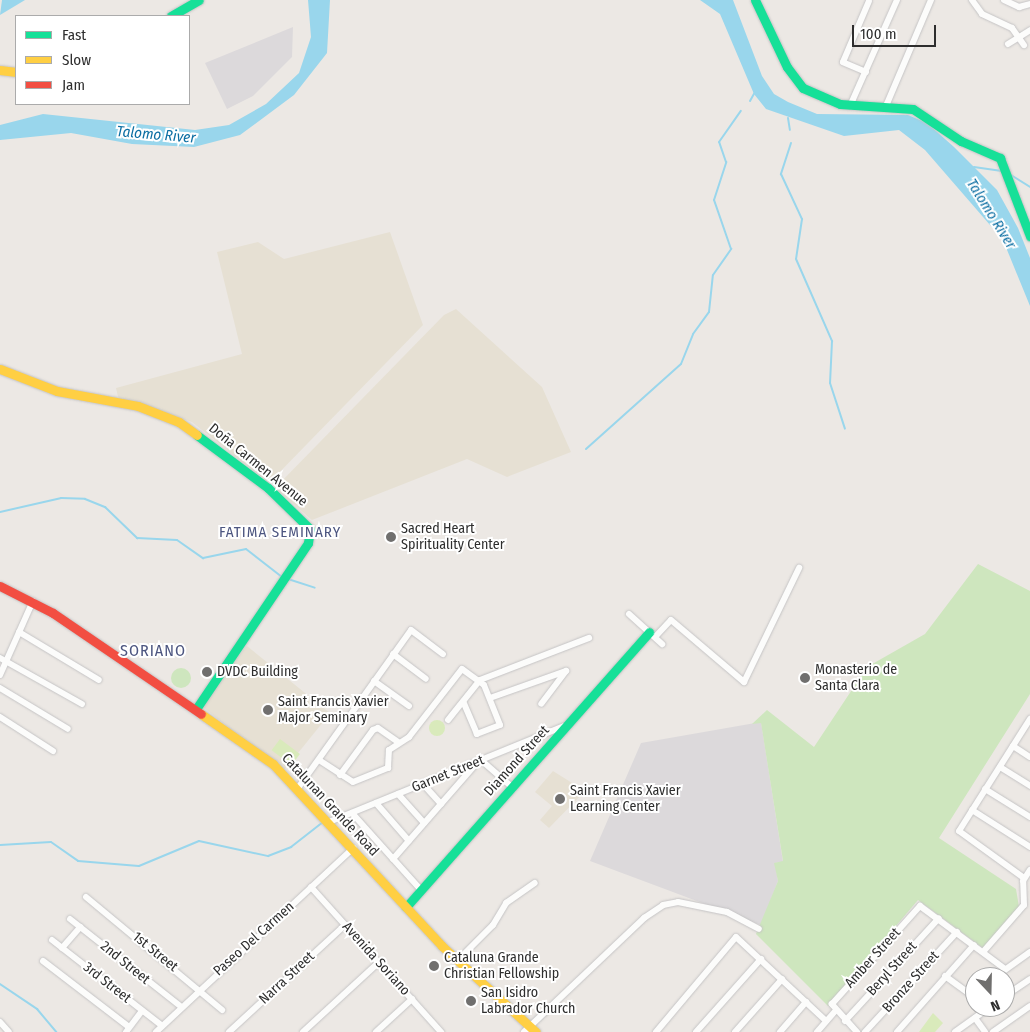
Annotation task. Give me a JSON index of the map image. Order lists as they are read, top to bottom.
{
  "streets": {
    "main road": ["Doña Carmen Avenue", "Diamond Street", "Catalunan Grande Road"],
    "street": [
      "Garnet Street",
      "Paseo Del Carmen",
      "1st Street",
      "Amber Street",
      "Avenida Soriano",
      "2nd Street",
      "Beryl Street",
      "Narra Street",
      "Bronze Street",
      "3rd Street"
    ]
  },
  "crossings": [
    ["Doña Carmen Avenue", "Catalunan Grande Road"],
    ["Diamond Street", "Garnet Street"],
    ["Diamond Street", "Catalunan Grande Road"],
    ["Garnet Street", "Catalunan Grande Road"],
    ["Catalunan Grande Road", "Paseo Del Carmen"],
    ["Paseo Del Carmen", "1st Street"],
    ["Paseo Del Carmen", "Avenida Soriano"],
    ["Paseo Del Carmen", "2nd Street"],
    ["Paseo Del Carmen", "3rd Street"],
    ["Amber Street", "Beryl Street"],
    ["Avenida Soriano", "Narra Street"]
  ],
  "districts": ["FATIMA SEMINARY", "SORIANO"],
  "water": ["Talomo River"],
  "places": [
    "Sacred Heart Spirituality Center",
    "DVDC Building",
    "Monasterio de Santa Clara",
    "Saint Francis Xavier Major Seminary",
    "Saint Francis Xavier Learning Center",
    "Cataluna Grande Christian Fellowship",
    "San Isidro Labrador Church"
  ],
  "legend": ["Fast", "Slow", "Jam"],
  "scale_bar": "100 m",
  "north": "bottom"
}
